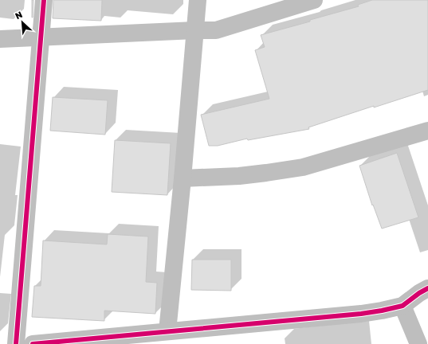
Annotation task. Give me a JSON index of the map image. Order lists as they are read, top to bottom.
{
  "north": "top left"
}
